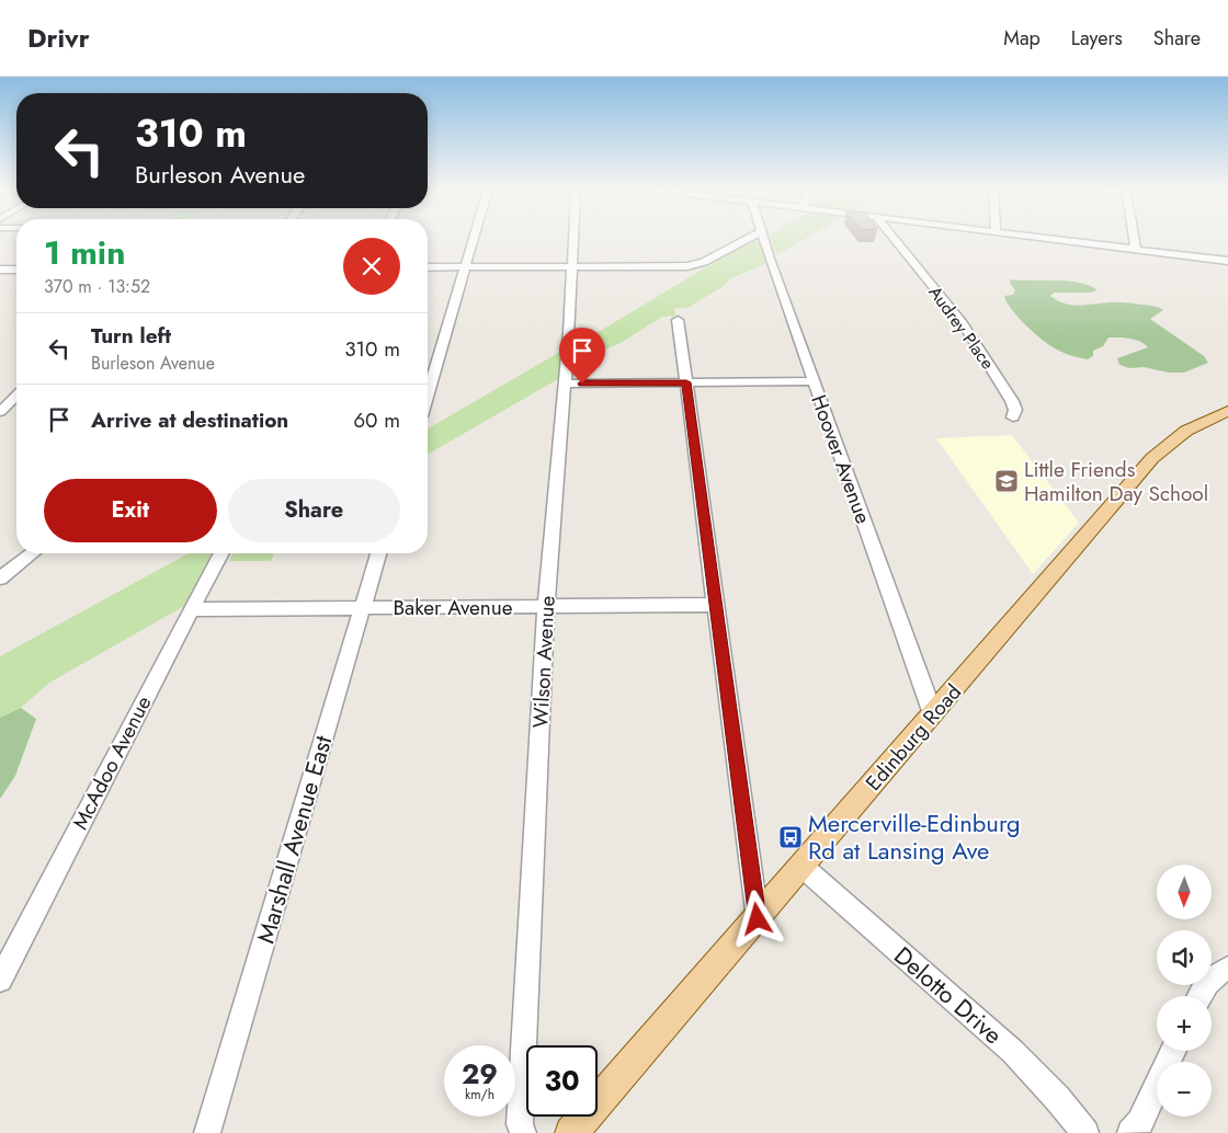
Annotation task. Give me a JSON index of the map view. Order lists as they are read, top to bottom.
{
  "streets": {
    "main road": ["Edinburg Road"],
    "street": [
      "Audrey Place",
      "Hoover Avenue",
      "Baker Avenue",
      "Wilson Avenue",
      "McAdoo Avenue",
      "Marshall Avenue East",
      "Delotto Drive"
    ]
  },
  "crossings": [
    ["Hoover Avenue", "Edinburg Road"],
    ["Baker Avenue", "Wilson Avenue"],
    ["Baker Avenue", "McAdoo Avenue"],
    ["Baker Avenue", "Marshall Avenue East"],
    ["Edinburg Road", "Delotto Drive"]
  ],
  "places": {
    "school or university": ["Little Friends Hamilton Day School"],
    "bus stop": ["Mercerville-Edinburg Rd at Lansing Ave"]
  },
  "north": "bottom",
  "page": {
    "header": "Drivr",
    "nav": ["Map", "Layers", "Share"],
    "turn": ["310 m", "Burleson Avenue"],
    "heading": ["1 min", "370 m · 13:52"],
    "list": [
      {
        "name": "Turn left",
        "note": "Burleson Avenue",
        "value": "310 m"
      },
      {
        "name": "Arrive at destination",
        "value": "60 m"
      }
    ],
    "buttons": ["Exit", "Share"],
    "map_buttons": ["+", "−"],
    "speed": "29 km/h",
    "limit": "30"
  }
}
